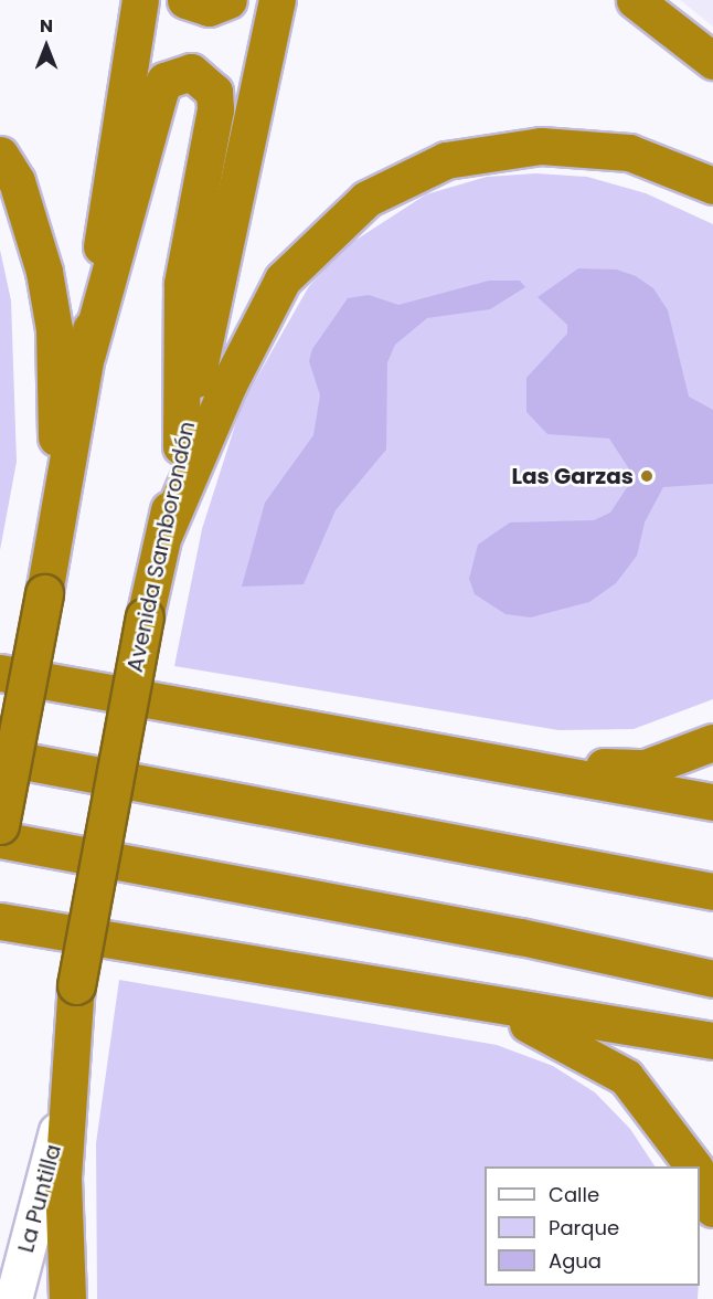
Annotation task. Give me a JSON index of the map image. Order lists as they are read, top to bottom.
{
  "streets": {
    "highway": ["Avenida Samborondón"],
    "street": ["La Puntilla"]
  },
  "crossings": [
    ["Avenida Samborondón", "La Puntilla"]
  ],
  "places": ["Las Garzas"],
  "legend": ["Calle", "Parque", "Agua"],
  "north": "top"
}
